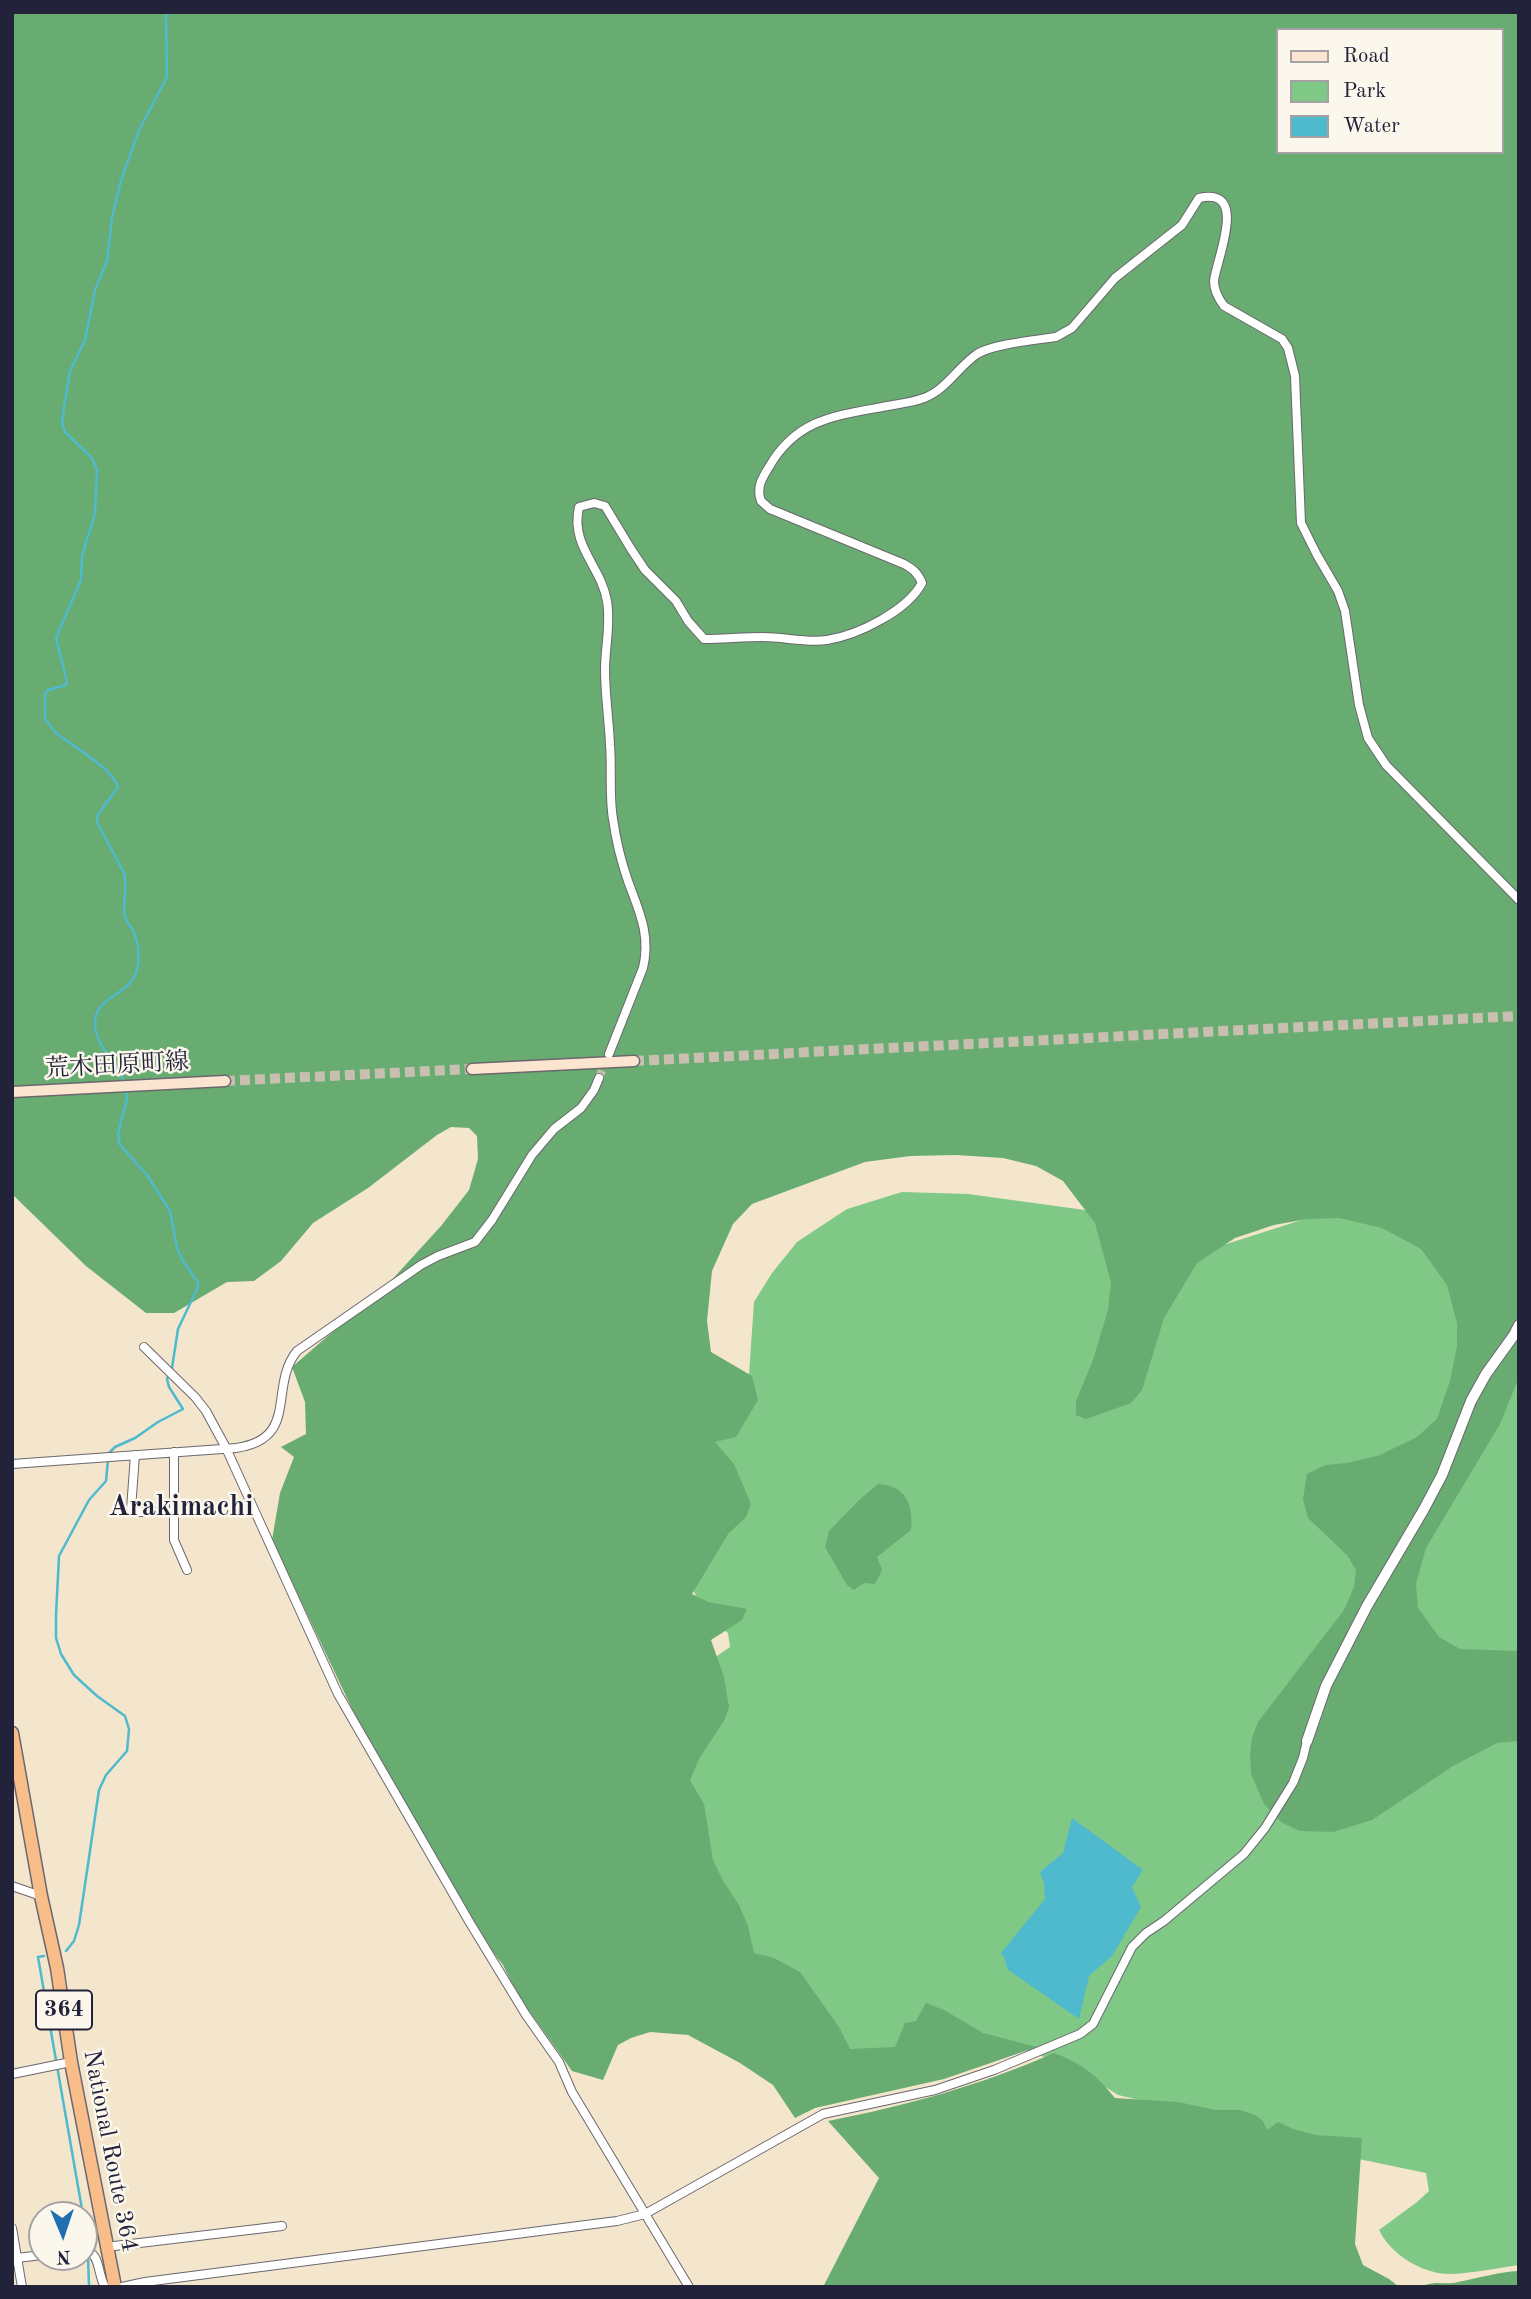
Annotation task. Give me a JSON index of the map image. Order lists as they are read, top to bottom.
{
  "streets": {
    "highway": ["364", "National Route 364"],
    "main road": ["荒木田原町線"]
  },
  "districts": ["Arakimachi"],
  "legend": ["Road", "Park", "Water"],
  "north": "bottom"
}
